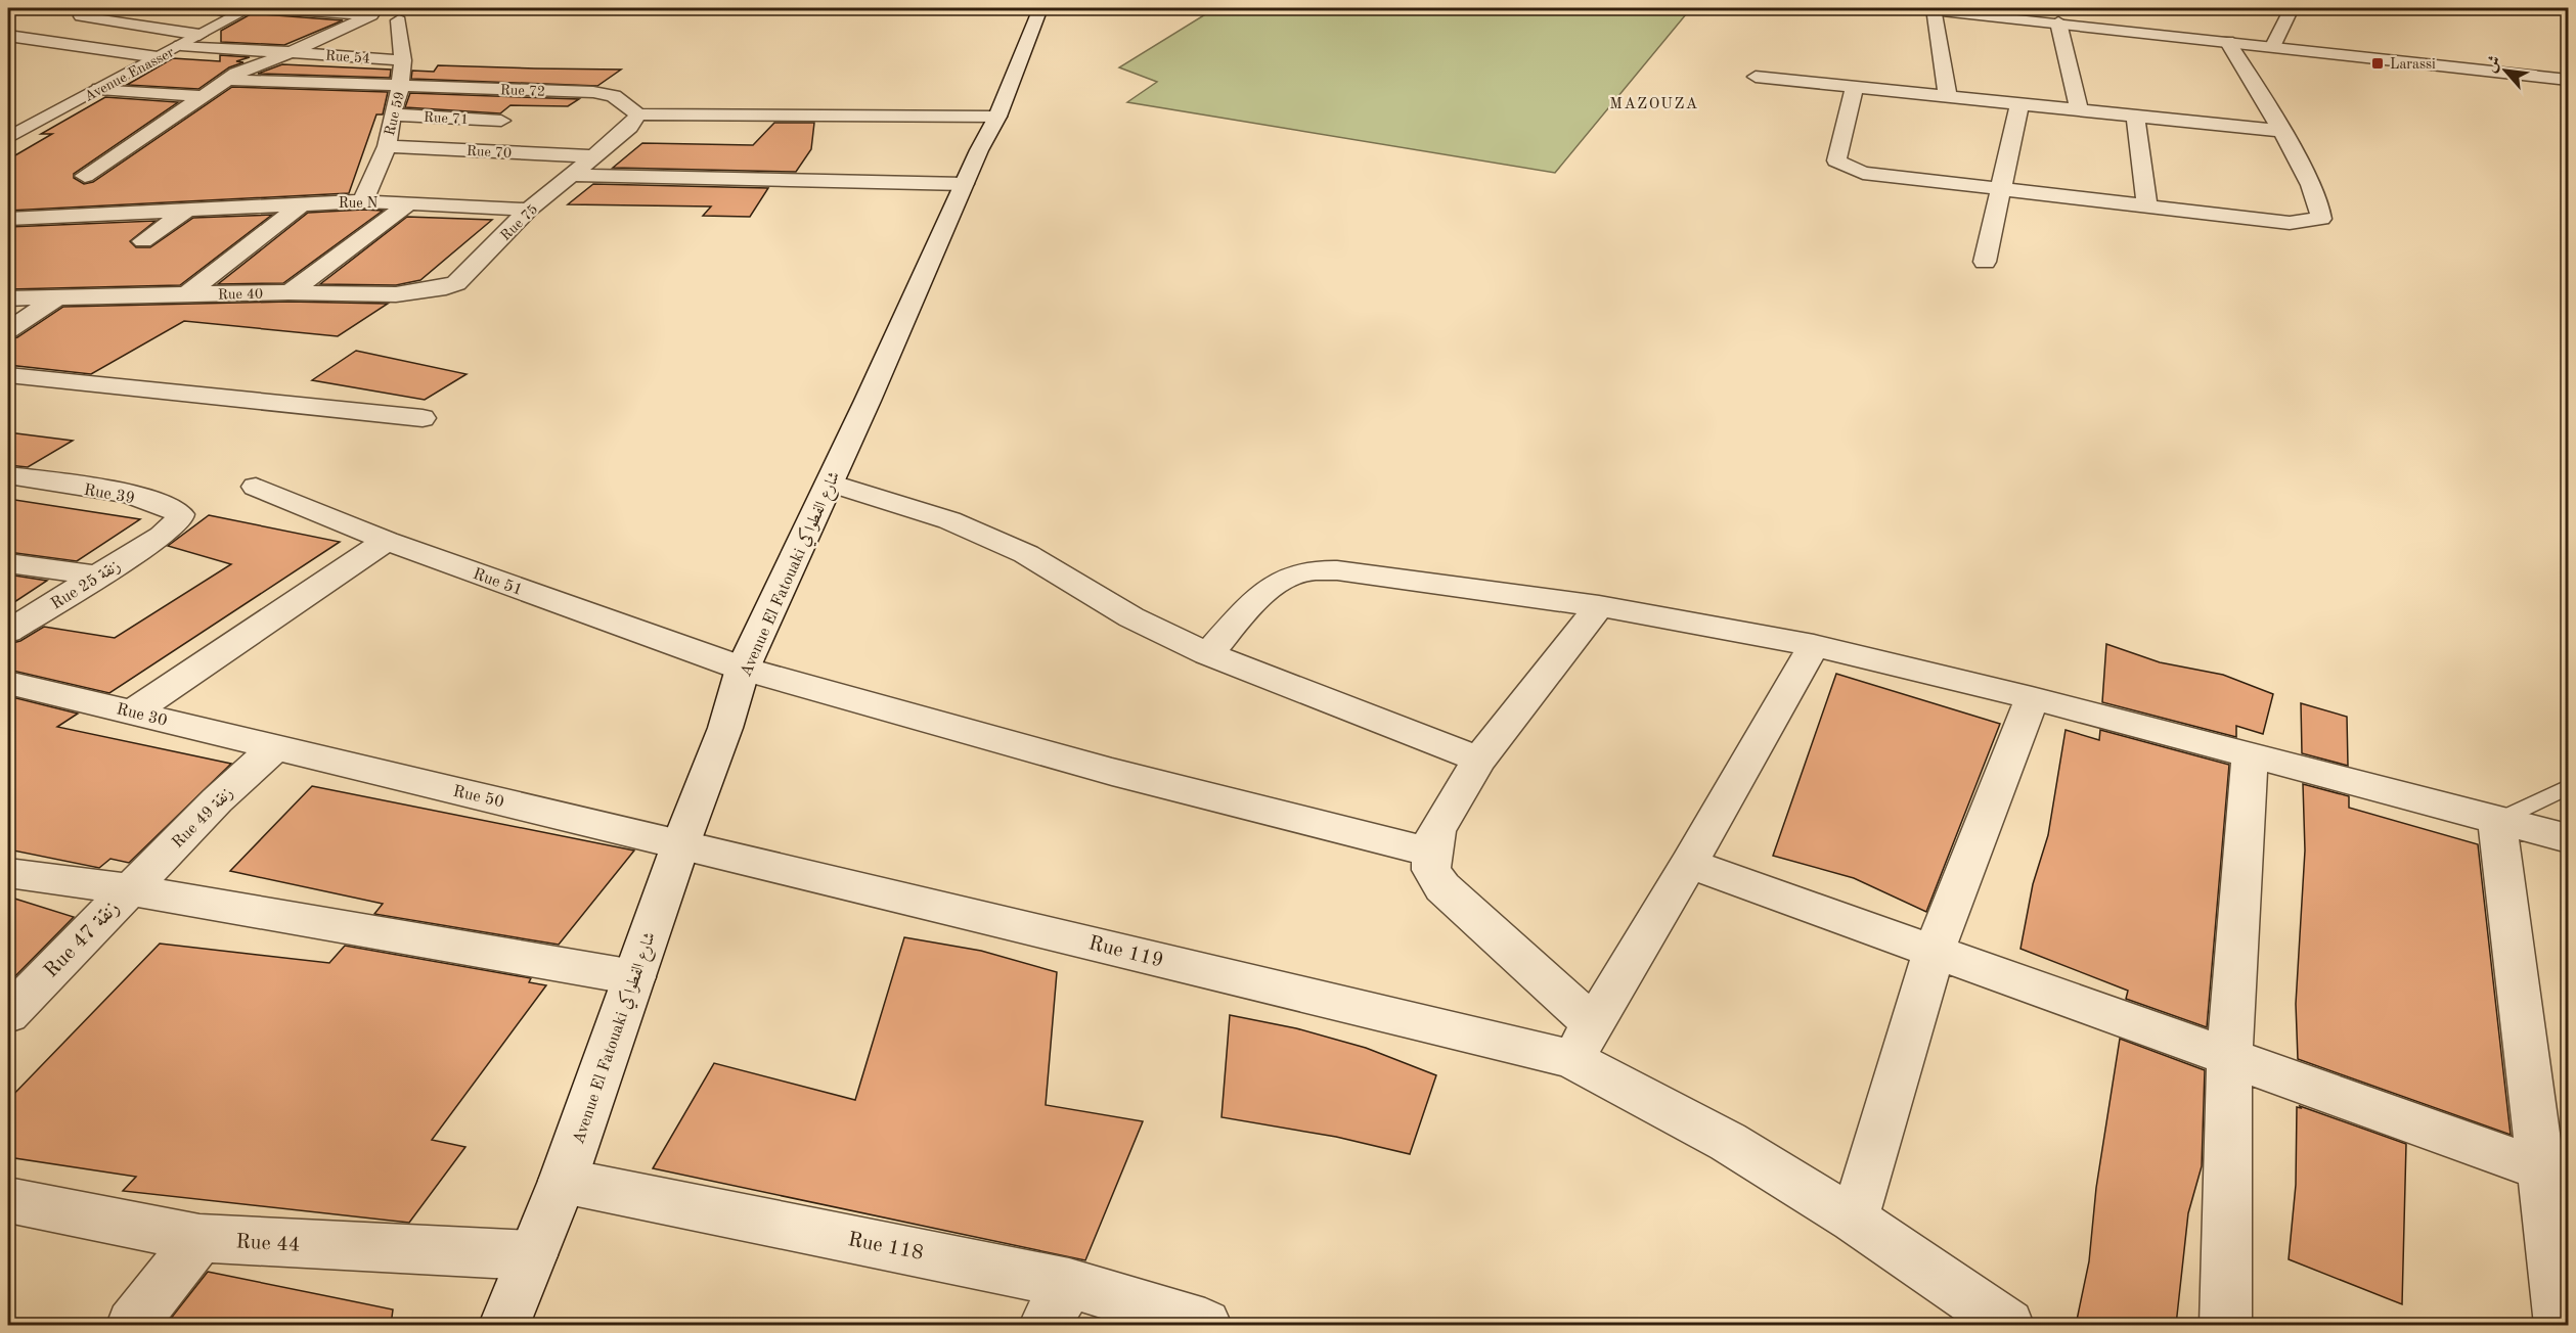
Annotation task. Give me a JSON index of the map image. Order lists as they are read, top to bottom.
{
  "streets": {
    "street": [
      "Rue 54",
      "Avenue Enasser",
      "Rue 72",
      "Rue 59",
      "Rue 71",
      "Rue 70",
      "Rue N",
      "Rue 75",
      "Rue 40",
      "Rue 39",
      "Avenue El Fatouaki شارع الفطواكي",
      "Rue 51",
      "Rue 25 زنقة",
      "Rue 30",
      "Rue 50",
      "Rue 49 زنقة",
      "Rue 47 زنقة",
      "Rue 119",
      "Rue 44",
      "Rue 118"
    ]
  },
  "crossings": [
    ["Rue 54", "Avenue Enasser"],
    ["Rue 54", "Rue 59"],
    ["Rue 72", "Rue 59"],
    ["Rue 72", "Rue 75"],
    ["Rue 59", "Rue 71"],
    ["Rue 59", "Rue 70"],
    ["Rue 59", "Rue N"],
    ["Rue 70", "Rue 75"],
    ["Rue N", "Rue 75"],
    ["Rue 75", "Rue 40"],
    ["Rue 39", "Rue 25 زنقة"],
    ["Avenue El Fatouaki شارع الفطواكي", "Rue 51"],
    ["Avenue El Fatouaki شارع الفطواكي", "Rue 50"],
    ["Avenue El Fatouaki شارع الفطواكي", "Rue 119"],
    ["Avenue El Fatouaki شارع الفطواكي", "Rue 44"],
    ["Avenue El Fatouaki شارع الفطواكي", "Rue 118"],
    ["Rue 30", "Rue 50"],
    ["Rue 30", "Rue 49 زنقة"],
    ["Rue 50", "Rue 49 زنقة"],
    ["Rue 50", "Rue 119"],
    ["Rue 49 زنقة", "Rue 47 زنقة"]
  ],
  "districts": ["MAZOUZA"],
  "places": {
    "transit": ["Larassi"]
  },
  "north": "top left"
}
